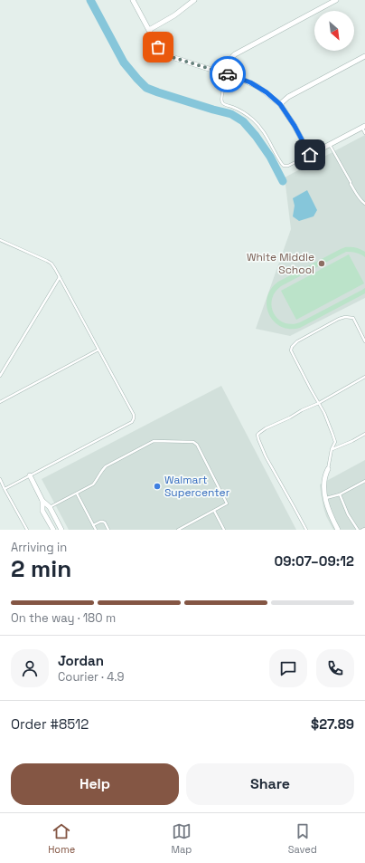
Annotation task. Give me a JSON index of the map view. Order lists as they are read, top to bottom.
{
  "places": ["White Middle School", "Walmart Supercenter"],
  "north": "bottom right",
  "page": {
    "heading": ["2 min", "Arriving in", "09:07–09:12"],
    "panel": [
      "Jordan",
      "Courier · 4.9",
      "Order #8512",
      "$27.89"
    ],
    "bar": "On the way · 180 m",
    "buttons": ["Help", "Share"],
    "tabs": ["Home", "Map", "Saved"]
  }
}
